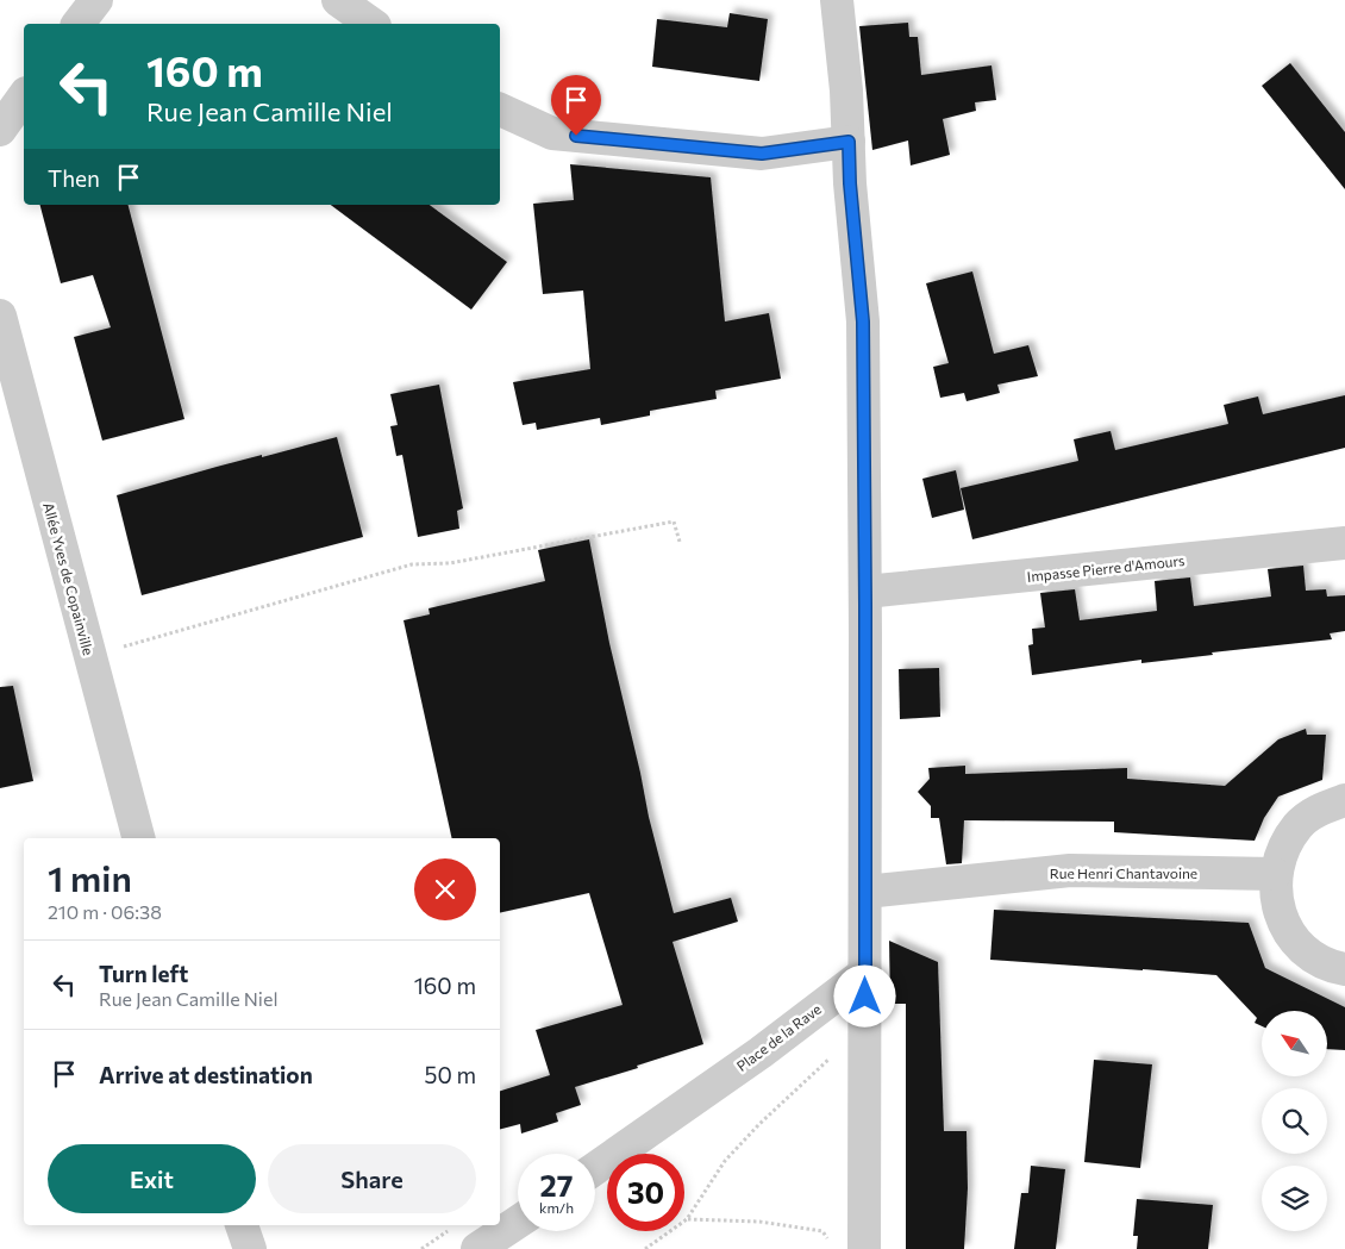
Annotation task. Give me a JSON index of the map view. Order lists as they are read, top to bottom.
{
  "streets": {
    "street": [
      "Impasse Pierre d'Amours",
      "Allée Yves de Copainville",
      "Rue Henri Chantavoine",
      "Place de la Rave"
    ]
  },
  "north": "top left",
  "page": {
    "turn": ["160 m", "Rue Jean Camille Niel"],
    "then": "Then",
    "heading": ["1 min", "210 m · 06:38"],
    "list": [
      {
        "name": "Turn left",
        "note": "Rue Jean Camille Niel",
        "value": "160 m"
      },
      {
        "name": "Arrive at destination",
        "value": "50 m"
      }
    ],
    "buttons": ["Exit", "Share"],
    "speed": "27 km/h",
    "limit": "30"
  }
}
